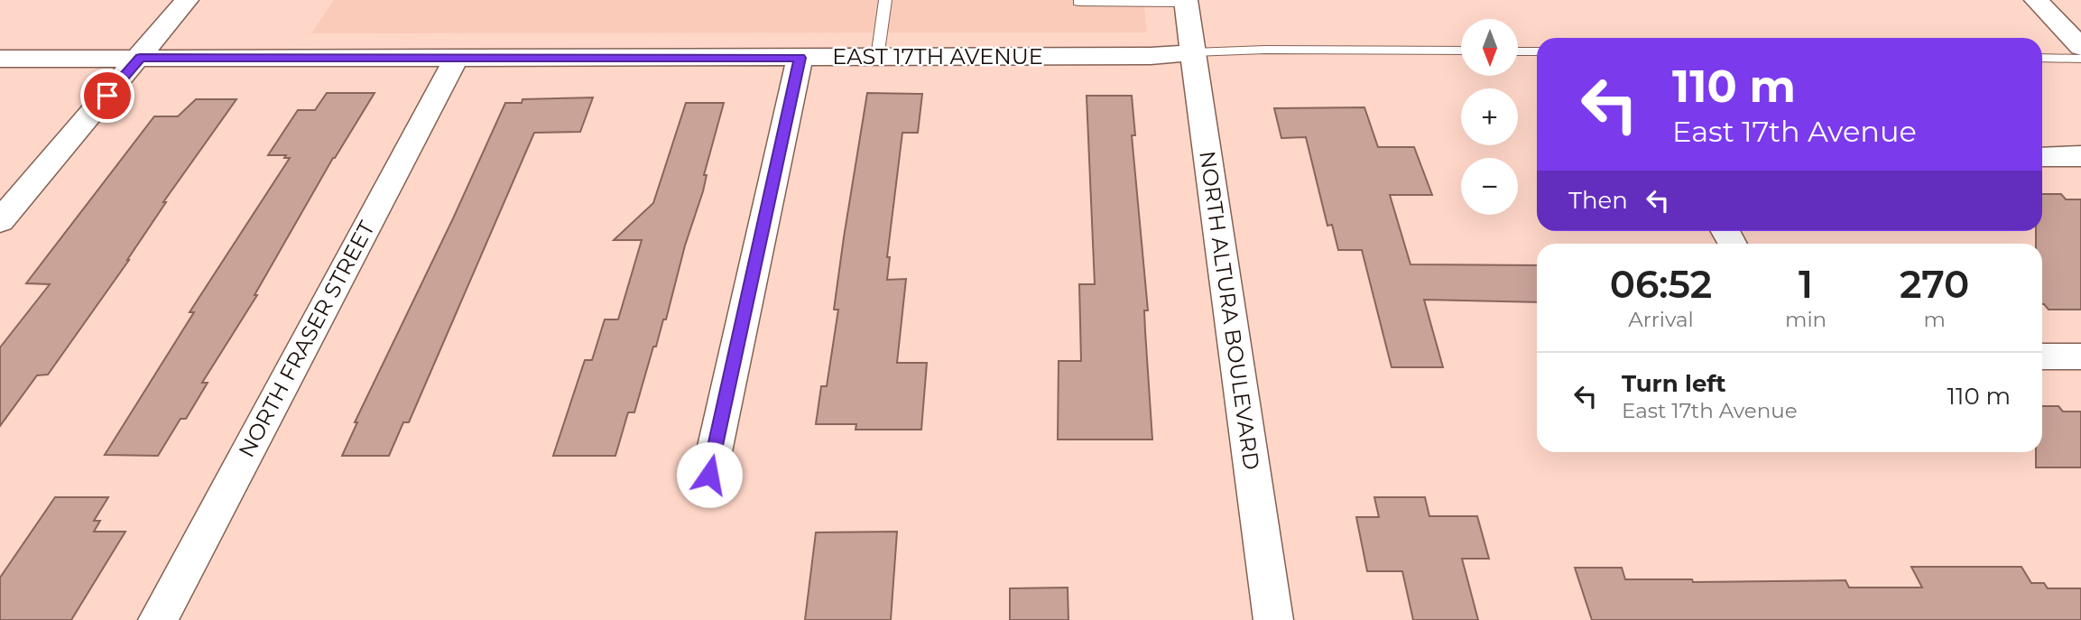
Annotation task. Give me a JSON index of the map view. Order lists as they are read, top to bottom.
{
  "streets": {
    "street": ["EAST 17TH AVENUE", "NORTH ALTURA BOULEVARD", "NORTH FRASER STREET"]
  },
  "crossings": [
    ["EAST 17TH AVENUE", "NORTH ALTURA BOULEVARD"],
    ["EAST 17TH AVENUE", "NORTH FRASER STREET"]
  ],
  "north": "bottom",
  "page": {
    "map_buttons": ["+", "−"],
    "turn": ["110 m", "East 17th Avenue"],
    "then": "Then",
    "eta": [
      "06:52",
      "Arrival",
      "1",
      "min",
      "270",
      "m"
    ],
    "list": [
      {
        "name": "Turn left",
        "note": "East 17th Avenue",
        "value": "110 m"
      }
    ]
  }
}
